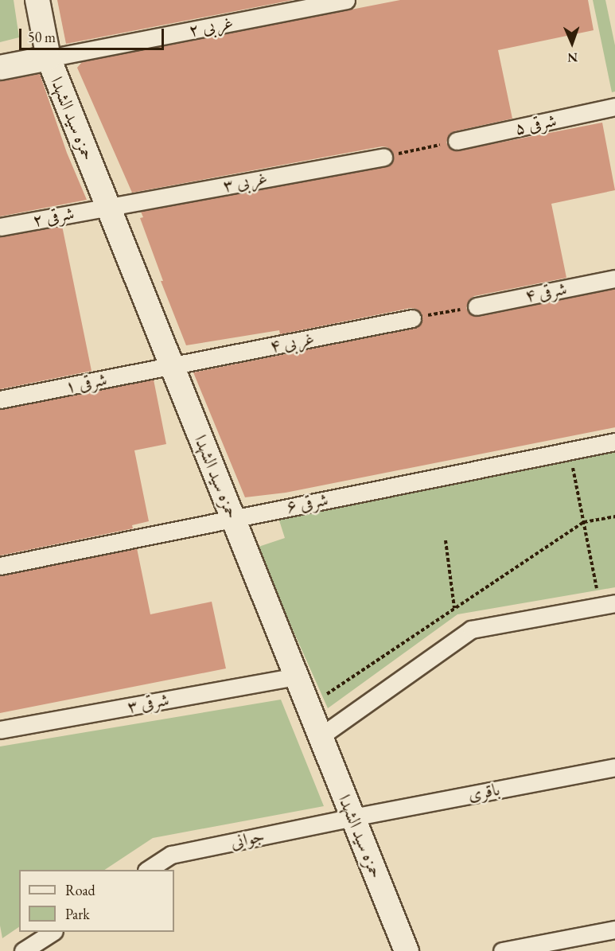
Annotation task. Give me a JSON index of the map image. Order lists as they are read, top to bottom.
{
  "streets": {
    "street": [
      "۲ غربی",
      "حمزه سید الشهدا",
      "۵ شرقی",
      "۳ غربی",
      "۲ شرقی",
      "۴ شرقی",
      "۴ غربی",
      "۱ شرقی",
      "۶ شرقی",
      "۳ شرقی",
      "باقری",
      "جوانی"
    ]
  },
  "crossings": [
    ["۲ غربی", "حمزه سید الشهدا"],
    ["حمزه سید الشهدا", "۳ غربی"],
    ["حمزه سید الشهدا", "۲ شرقی"],
    ["حمزه سید الشهدا", "۴ غربی"],
    ["حمزه سید الشهدا", "۱ شرقی"],
    ["حمزه سید الشهدا", "۶ شرقی"],
    ["حمزه سید الشهدا", "۳ شرقی"],
    ["حمزه سید الشهدا", "باقری"],
    ["حمزه سید الشهدا", "جوانی"],
    ["۳ غربی", "۲ شرقی"],
    ["۴ غربی", "۱ شرقی"],
    ["باقری", "جوانی"]
  ],
  "legend": ["Road", "Park"],
  "scale_bar": "50 m",
  "north": "bottom"
}
